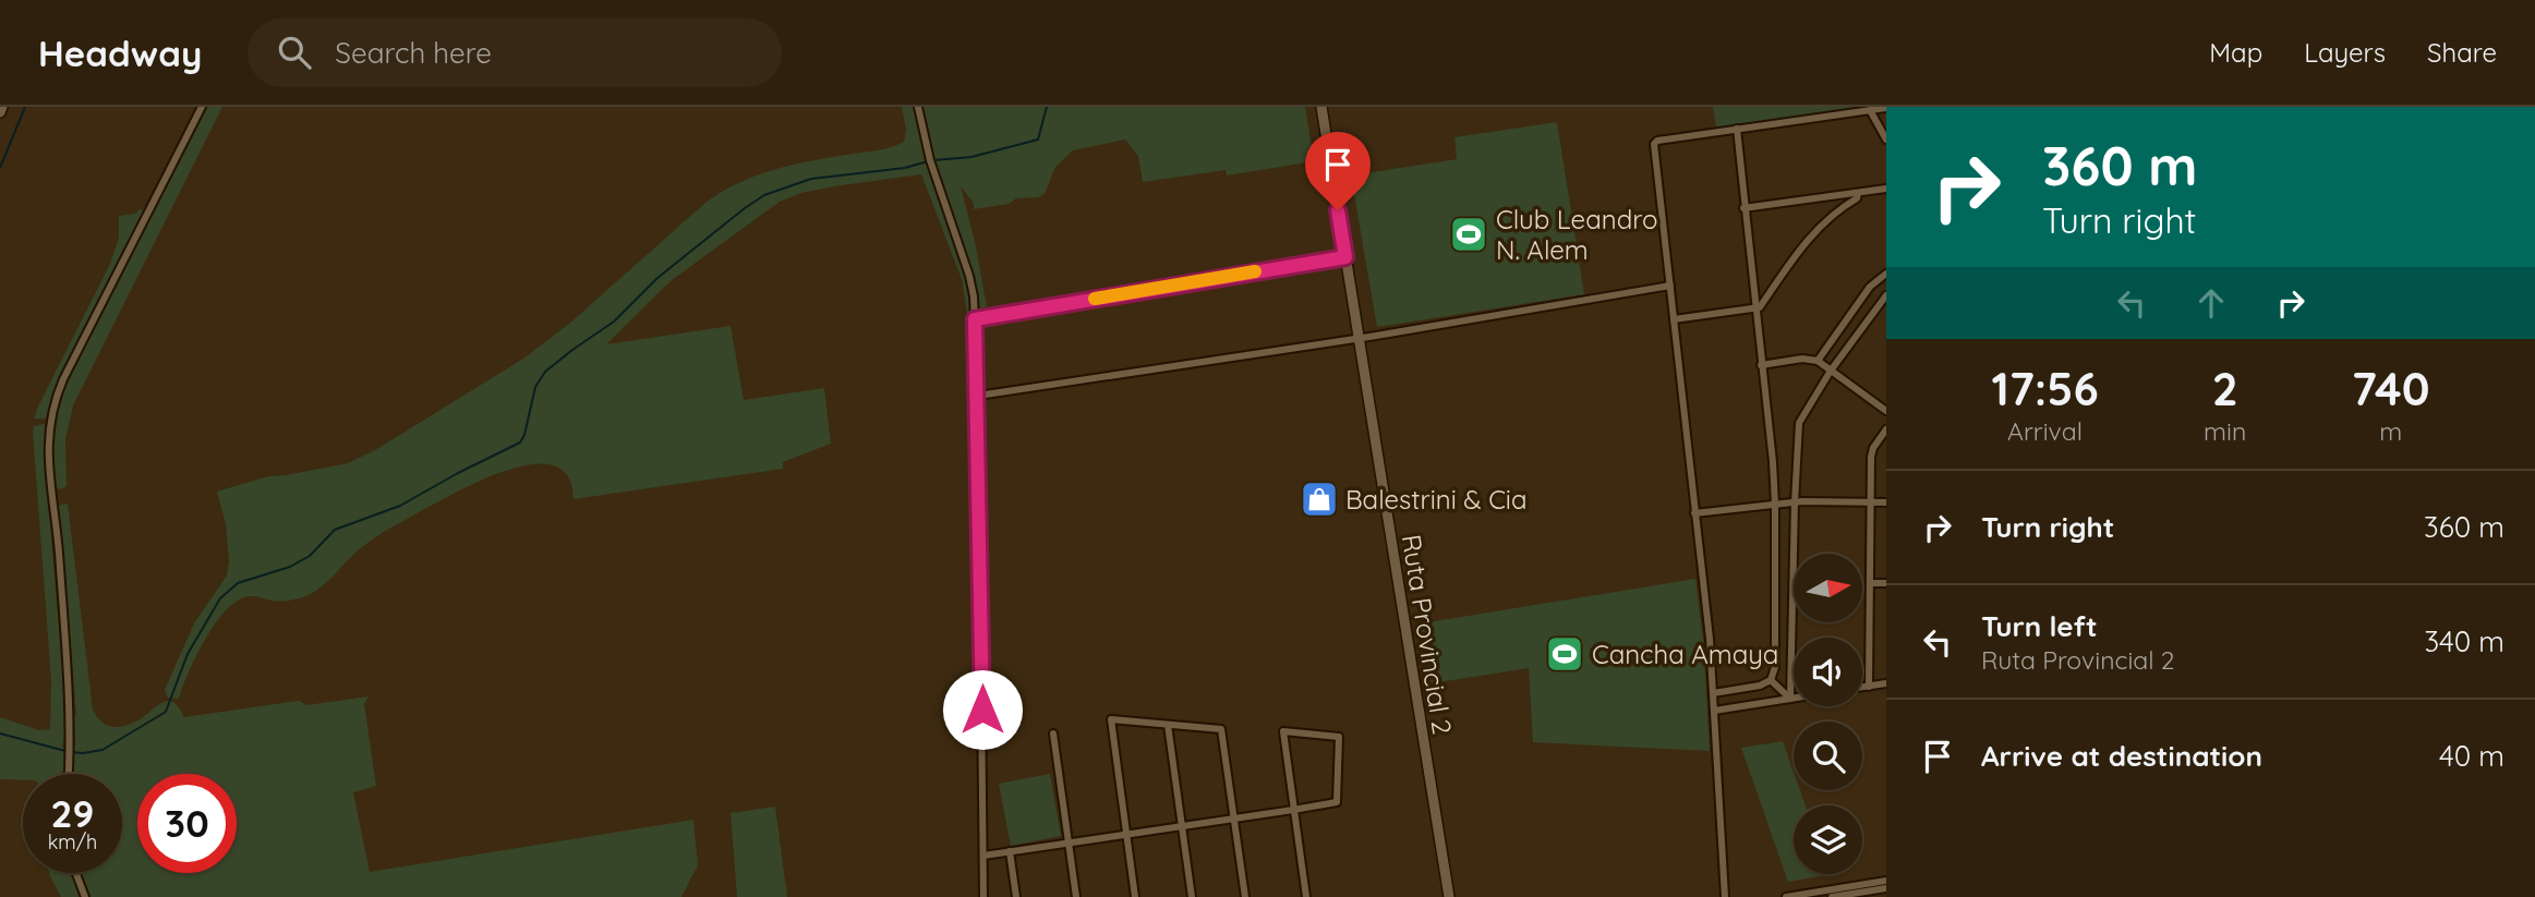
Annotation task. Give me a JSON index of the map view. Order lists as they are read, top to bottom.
{
  "streets": {
    "main road": ["Ruta Provincial 2"]
  },
  "places": {
    "sports": ["Club Leandro N. Alem", "Cancha Amaya"],
    "shop": ["Balestrini & Cia"]
  },
  "north": "right",
  "page": {
    "header": "Headway",
    "search": "Search here",
    "nav": ["Map", "Layers", "Share"],
    "turn": ["360 m", "Turn right"],
    "eta": [
      "17:56",
      "Arrival",
      "2",
      "min",
      "740",
      "m"
    ],
    "list": [
      {
        "name": "Turn right",
        "value": "360 m"
      },
      {
        "name": "Turn left",
        "note": "Ruta Provincial 2",
        "value": "340 m"
      },
      {
        "name": "Arrive at destination",
        "value": "40 m"
      }
    ],
    "speed": "29 km/h",
    "limit": "30"
  }
}
